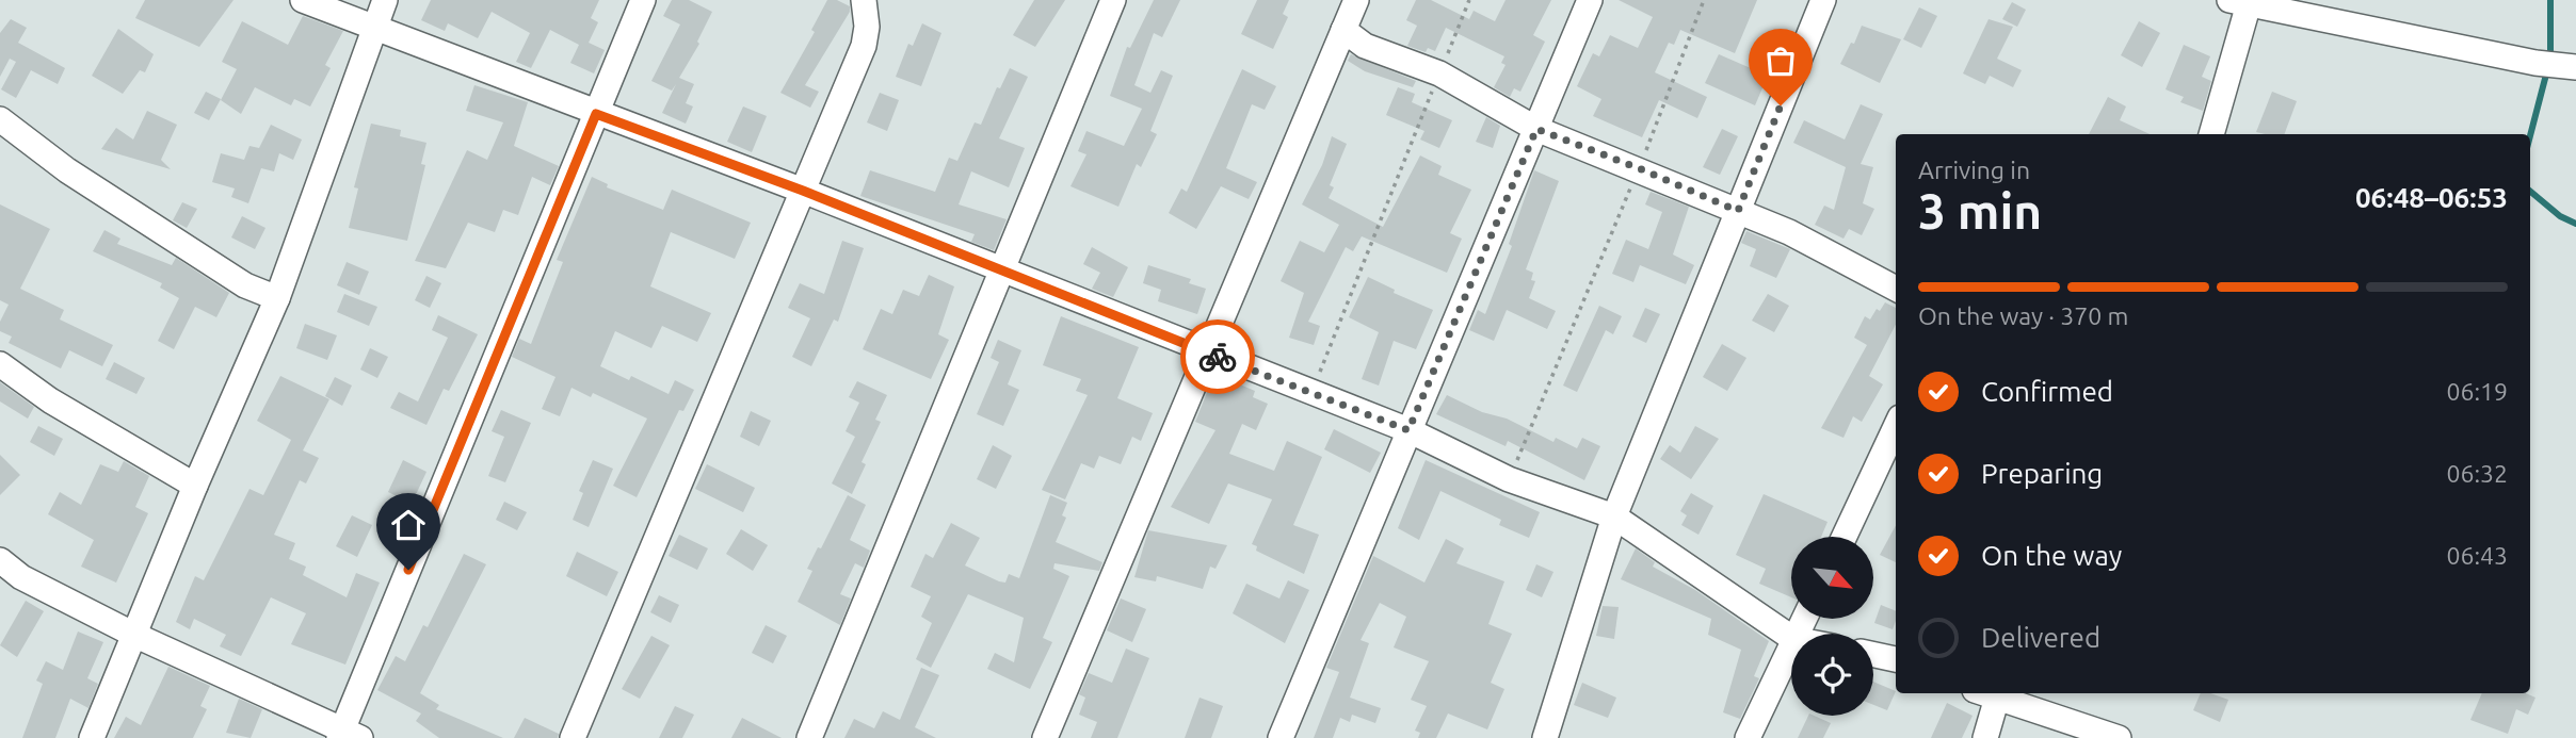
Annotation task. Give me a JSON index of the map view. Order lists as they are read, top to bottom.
{
  "north": "bottom right",
  "page": {
    "heading": ["3 min", "Arriving in", "06:48–06:53"],
    "bar": "On the way · 370 m",
    "list": [
      ["Confirmed", "06:19"],
      ["Preparing", "06:32"],
      ["On the way", "06:43"],
      "Delivered"
    ]
  }
}
